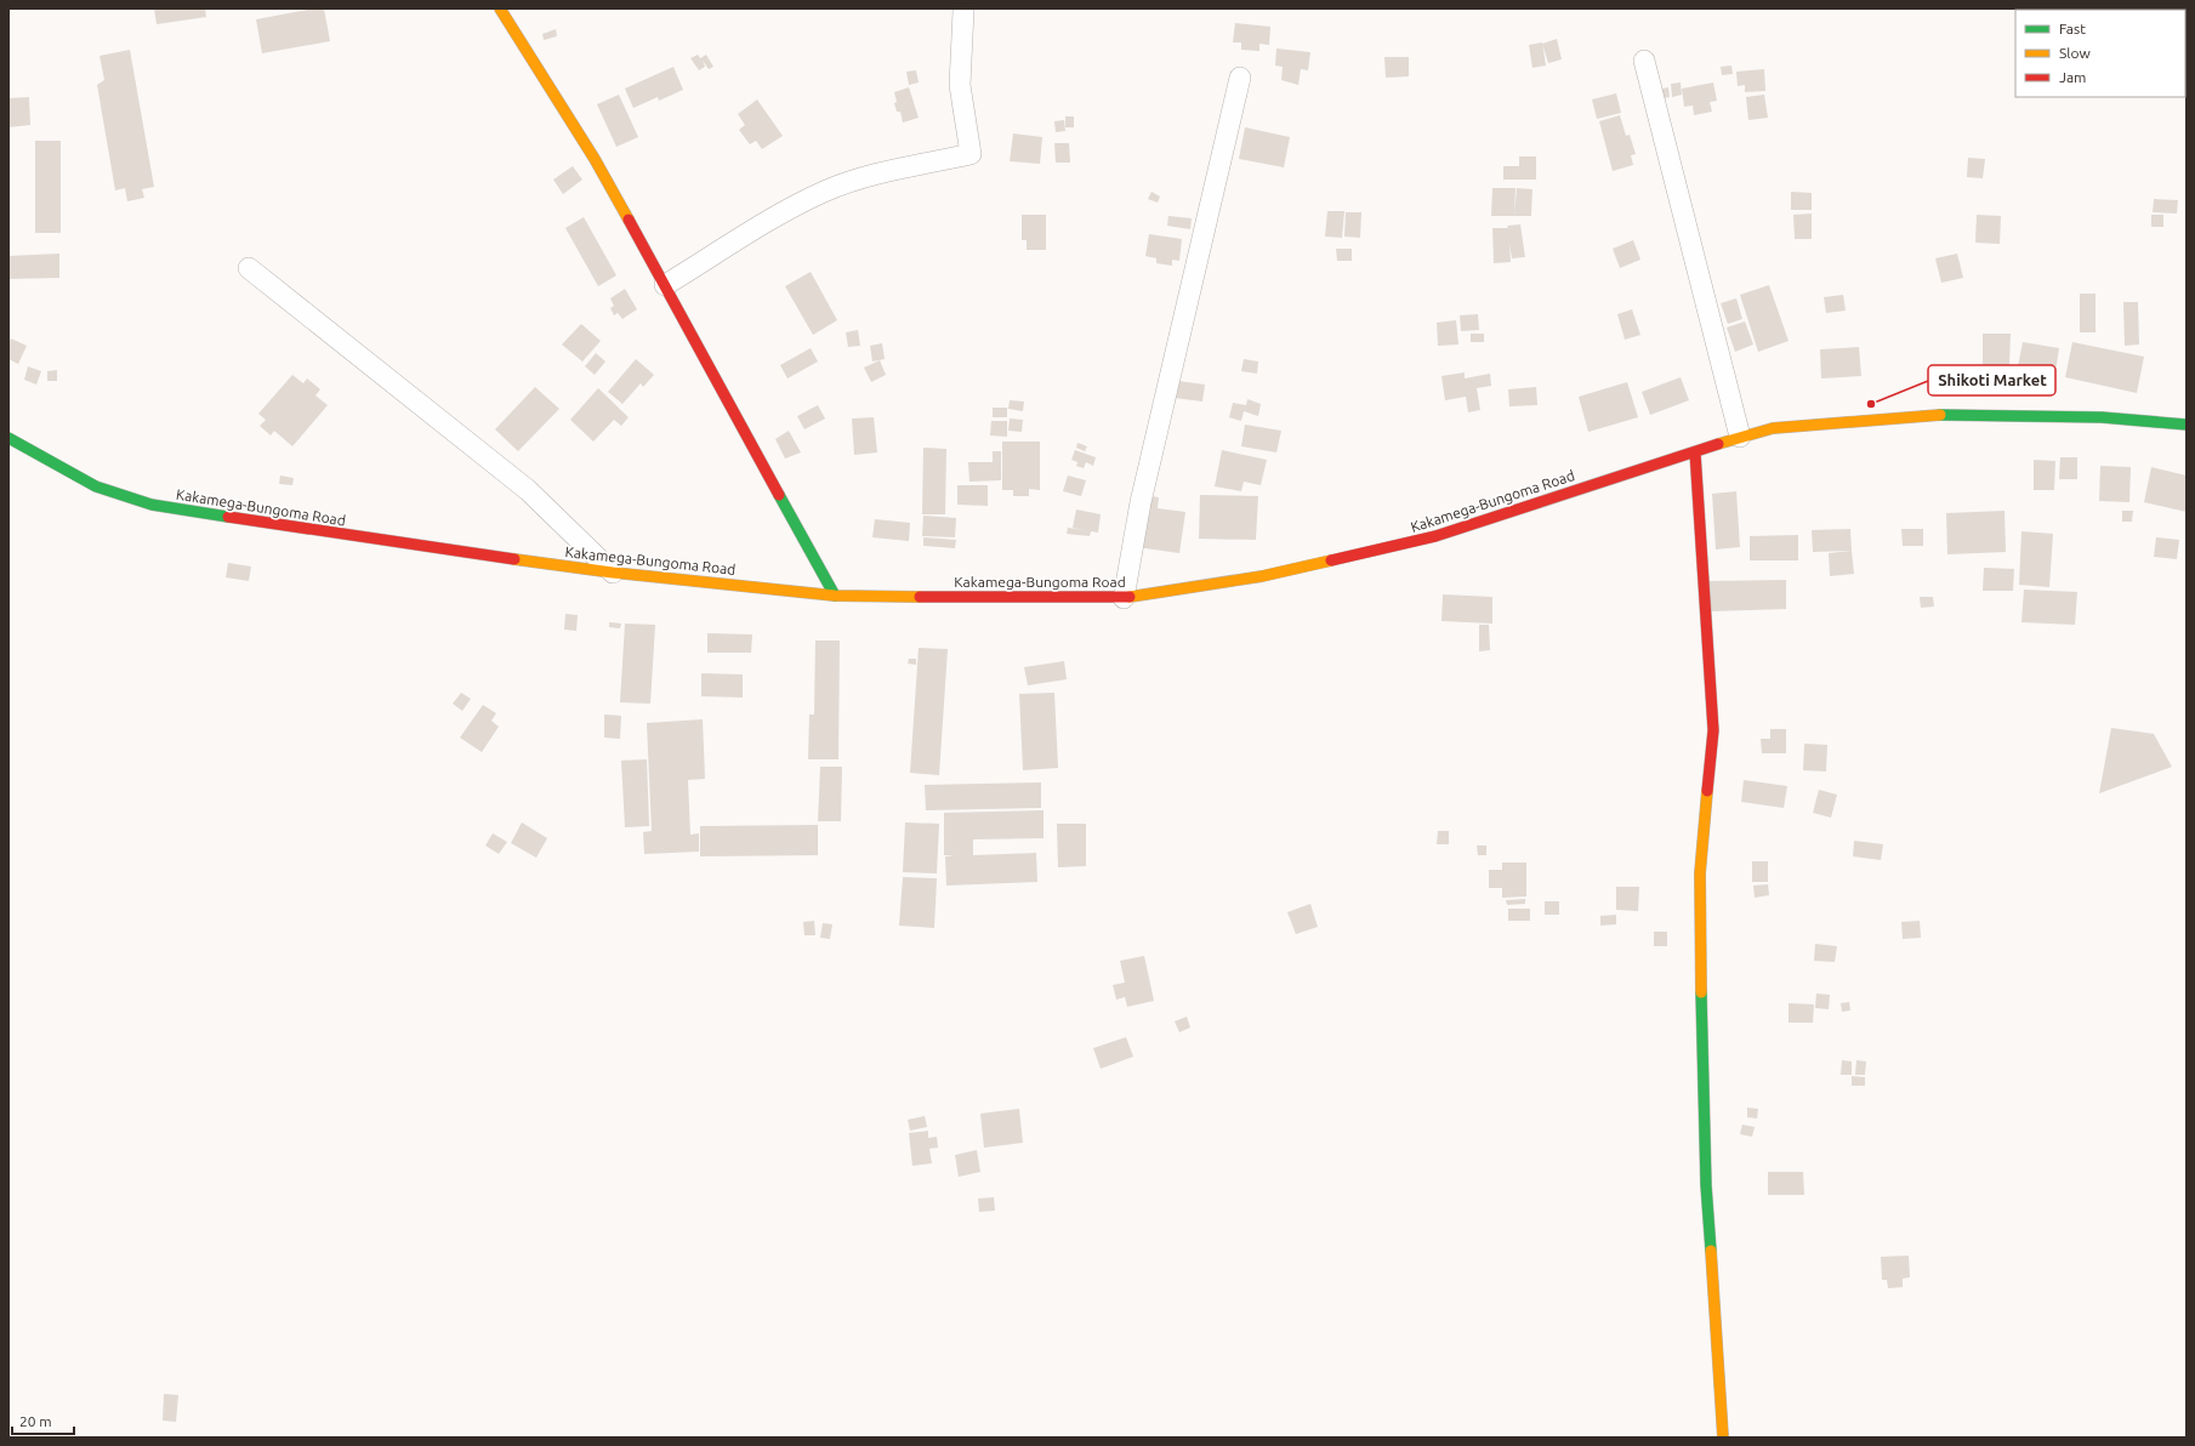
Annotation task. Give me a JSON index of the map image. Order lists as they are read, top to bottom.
{
  "streets": {
    "main road": ["Kakamega-Bungoma Road"]
  },
  "places": ["Shikoti Market"],
  "legend": ["Fast", "Slow", "Jam"],
  "scale_bar": "20 m"
}
